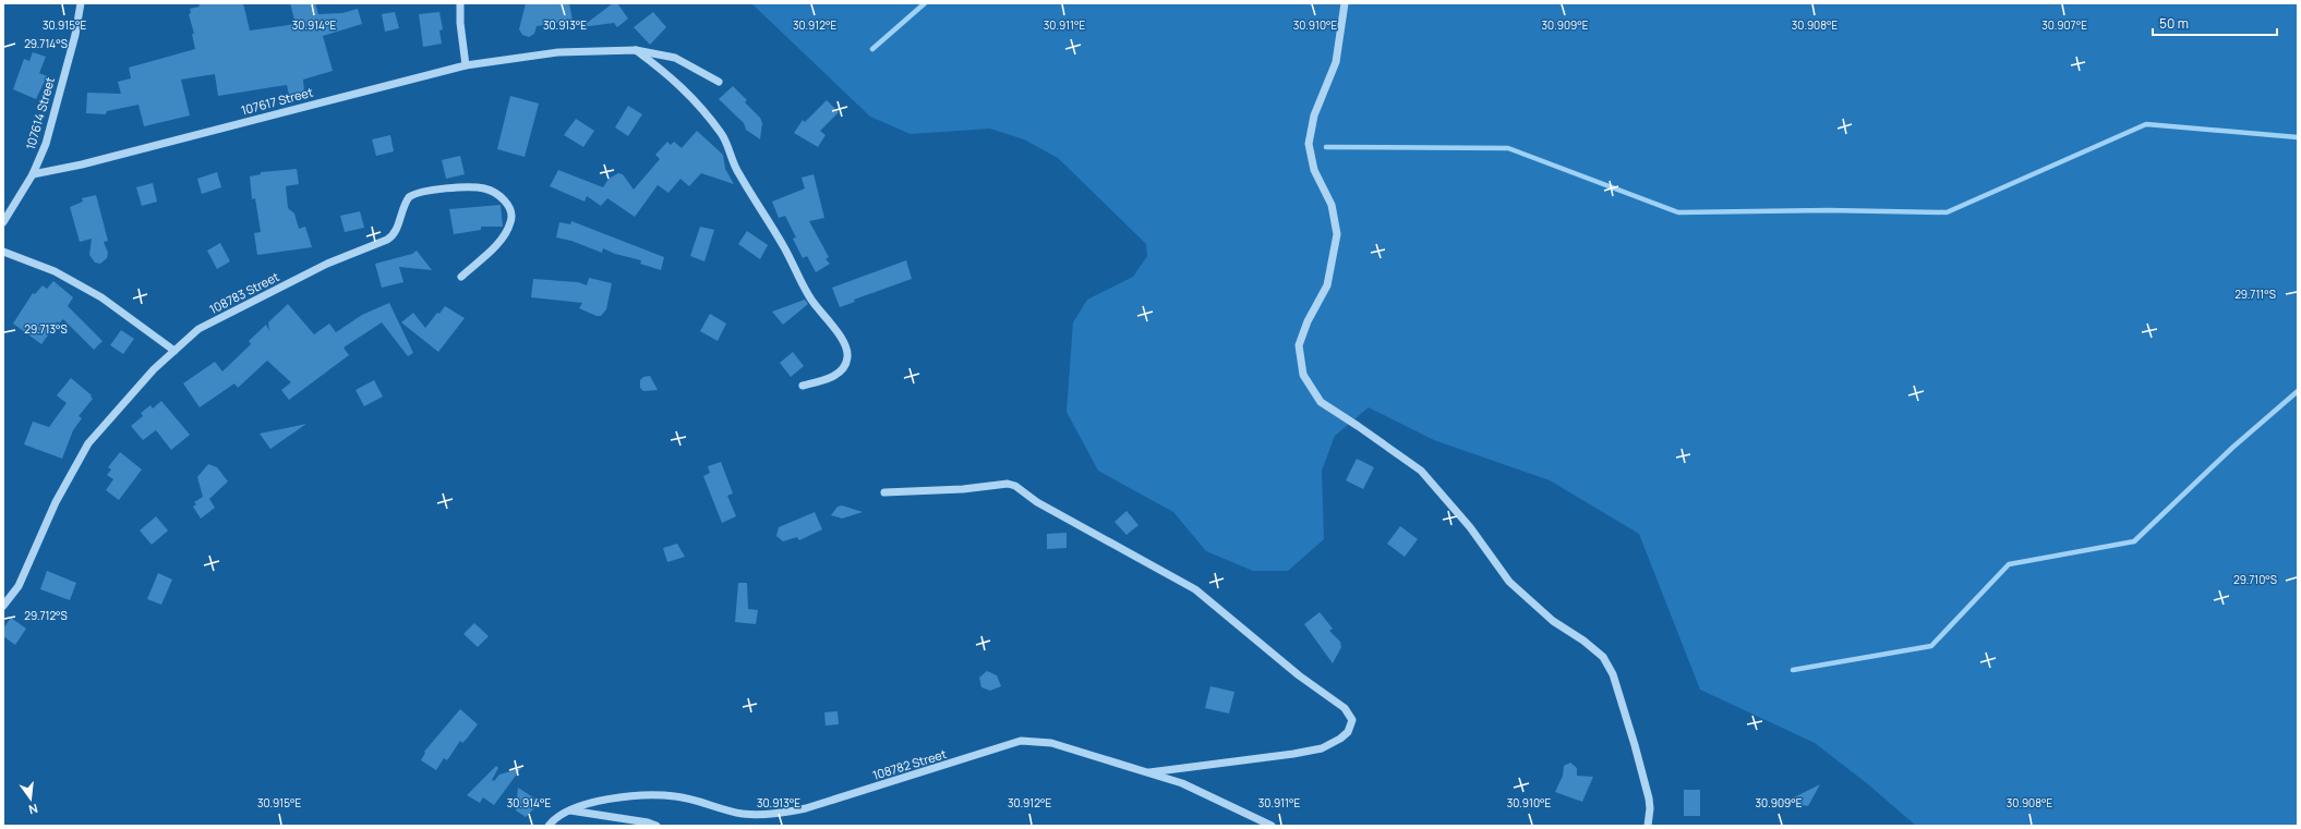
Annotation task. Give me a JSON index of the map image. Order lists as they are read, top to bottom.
{
  "streets": {
    "street": [
      "107617 Street",
      "107614 Street",
      "108783 Street",
      "108782 Street"
    ]
  },
  "crossings": [
    ["107617 Street", "107614 Street"]
  ],
  "scale_bar": "50 m",
  "north": "bottom",
  "coordinates": [
    "30.915°E",
    "30.914°E",
    "30.913°E",
    "30.912°E",
    "30.911°E",
    "30.910°E",
    "30.909°E",
    "30.908°E",
    "30.907°E",
    "29.714°S",
    "29.711°S",
    "29.713°S",
    "29.710°S",
    "29.712°S"
  ]
}
